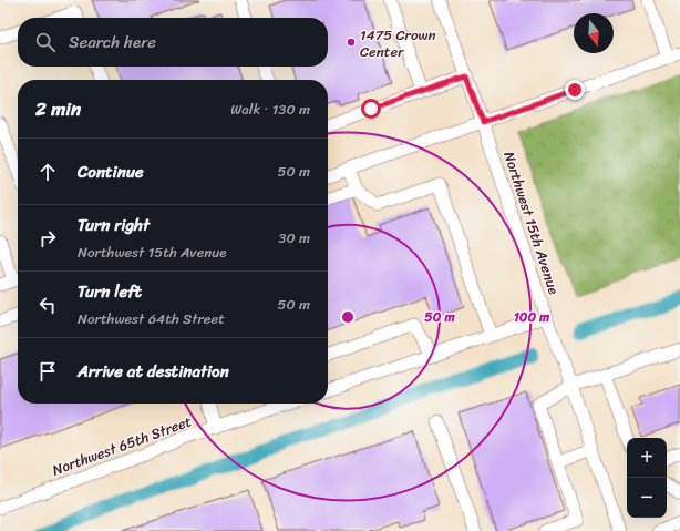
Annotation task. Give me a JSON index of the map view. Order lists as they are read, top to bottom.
{
  "streets": {
    "street": ["Northwest 15th Avenue", "Northwest 65th Street"]
  },
  "places": ["1475 Crown Center"],
  "north": "bottom",
  "page": {
    "search": "Search here",
    "heading": ["2 min", "Walk · 130 m"],
    "list": [
      ["Continue", "50 m"],
      ["Turn right", "Northwest 15th Avenue", "30 m"],
      ["Turn left", "Northwest 64th Street", "50 m"],
      "Arrive at destination"
    ],
    "map_buttons": ["+", "−"]
  },
  "rings": ["50 m", "100 m"]
}
